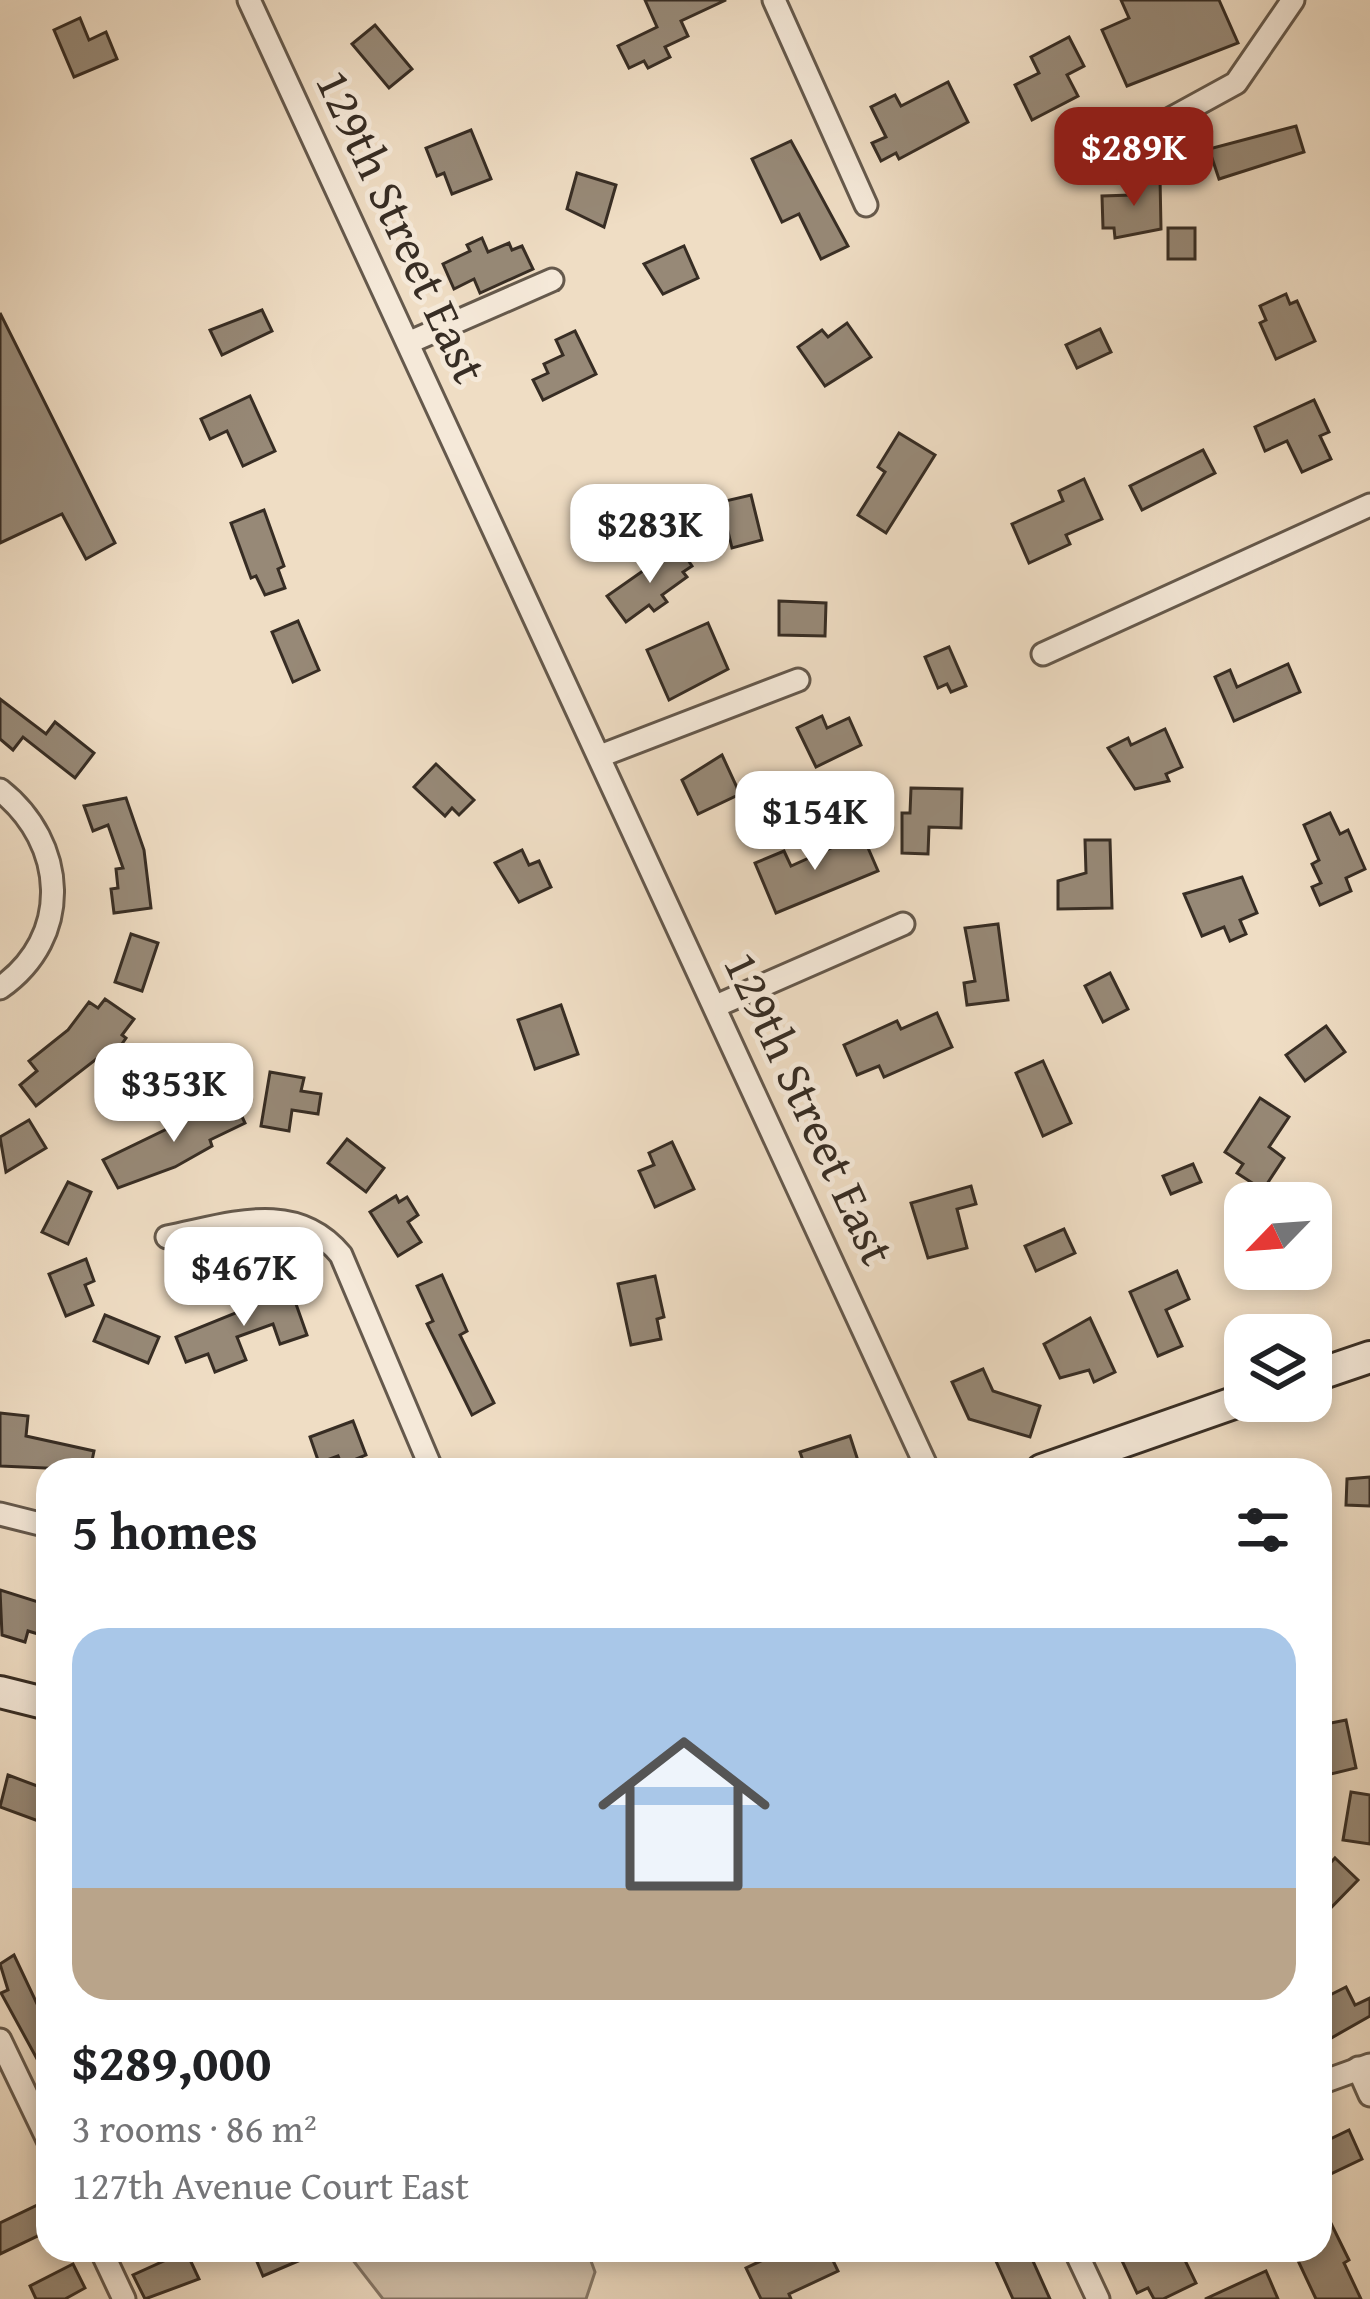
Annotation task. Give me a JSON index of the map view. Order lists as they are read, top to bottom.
{
  "streets": {
    "street": ["129th Street East"]
  },
  "north": "bottom left",
  "page": {
    "price": [
      "$289K",
      "$283K",
      "$154K",
      "$353K",
      "$467K"
    ],
    "heading": "5 homes",
    "list": [
      {
        "name": "$289,000",
        "note": "3 rooms · 86 m² · 127th Avenue Court East"
      }
    ]
  }
}
